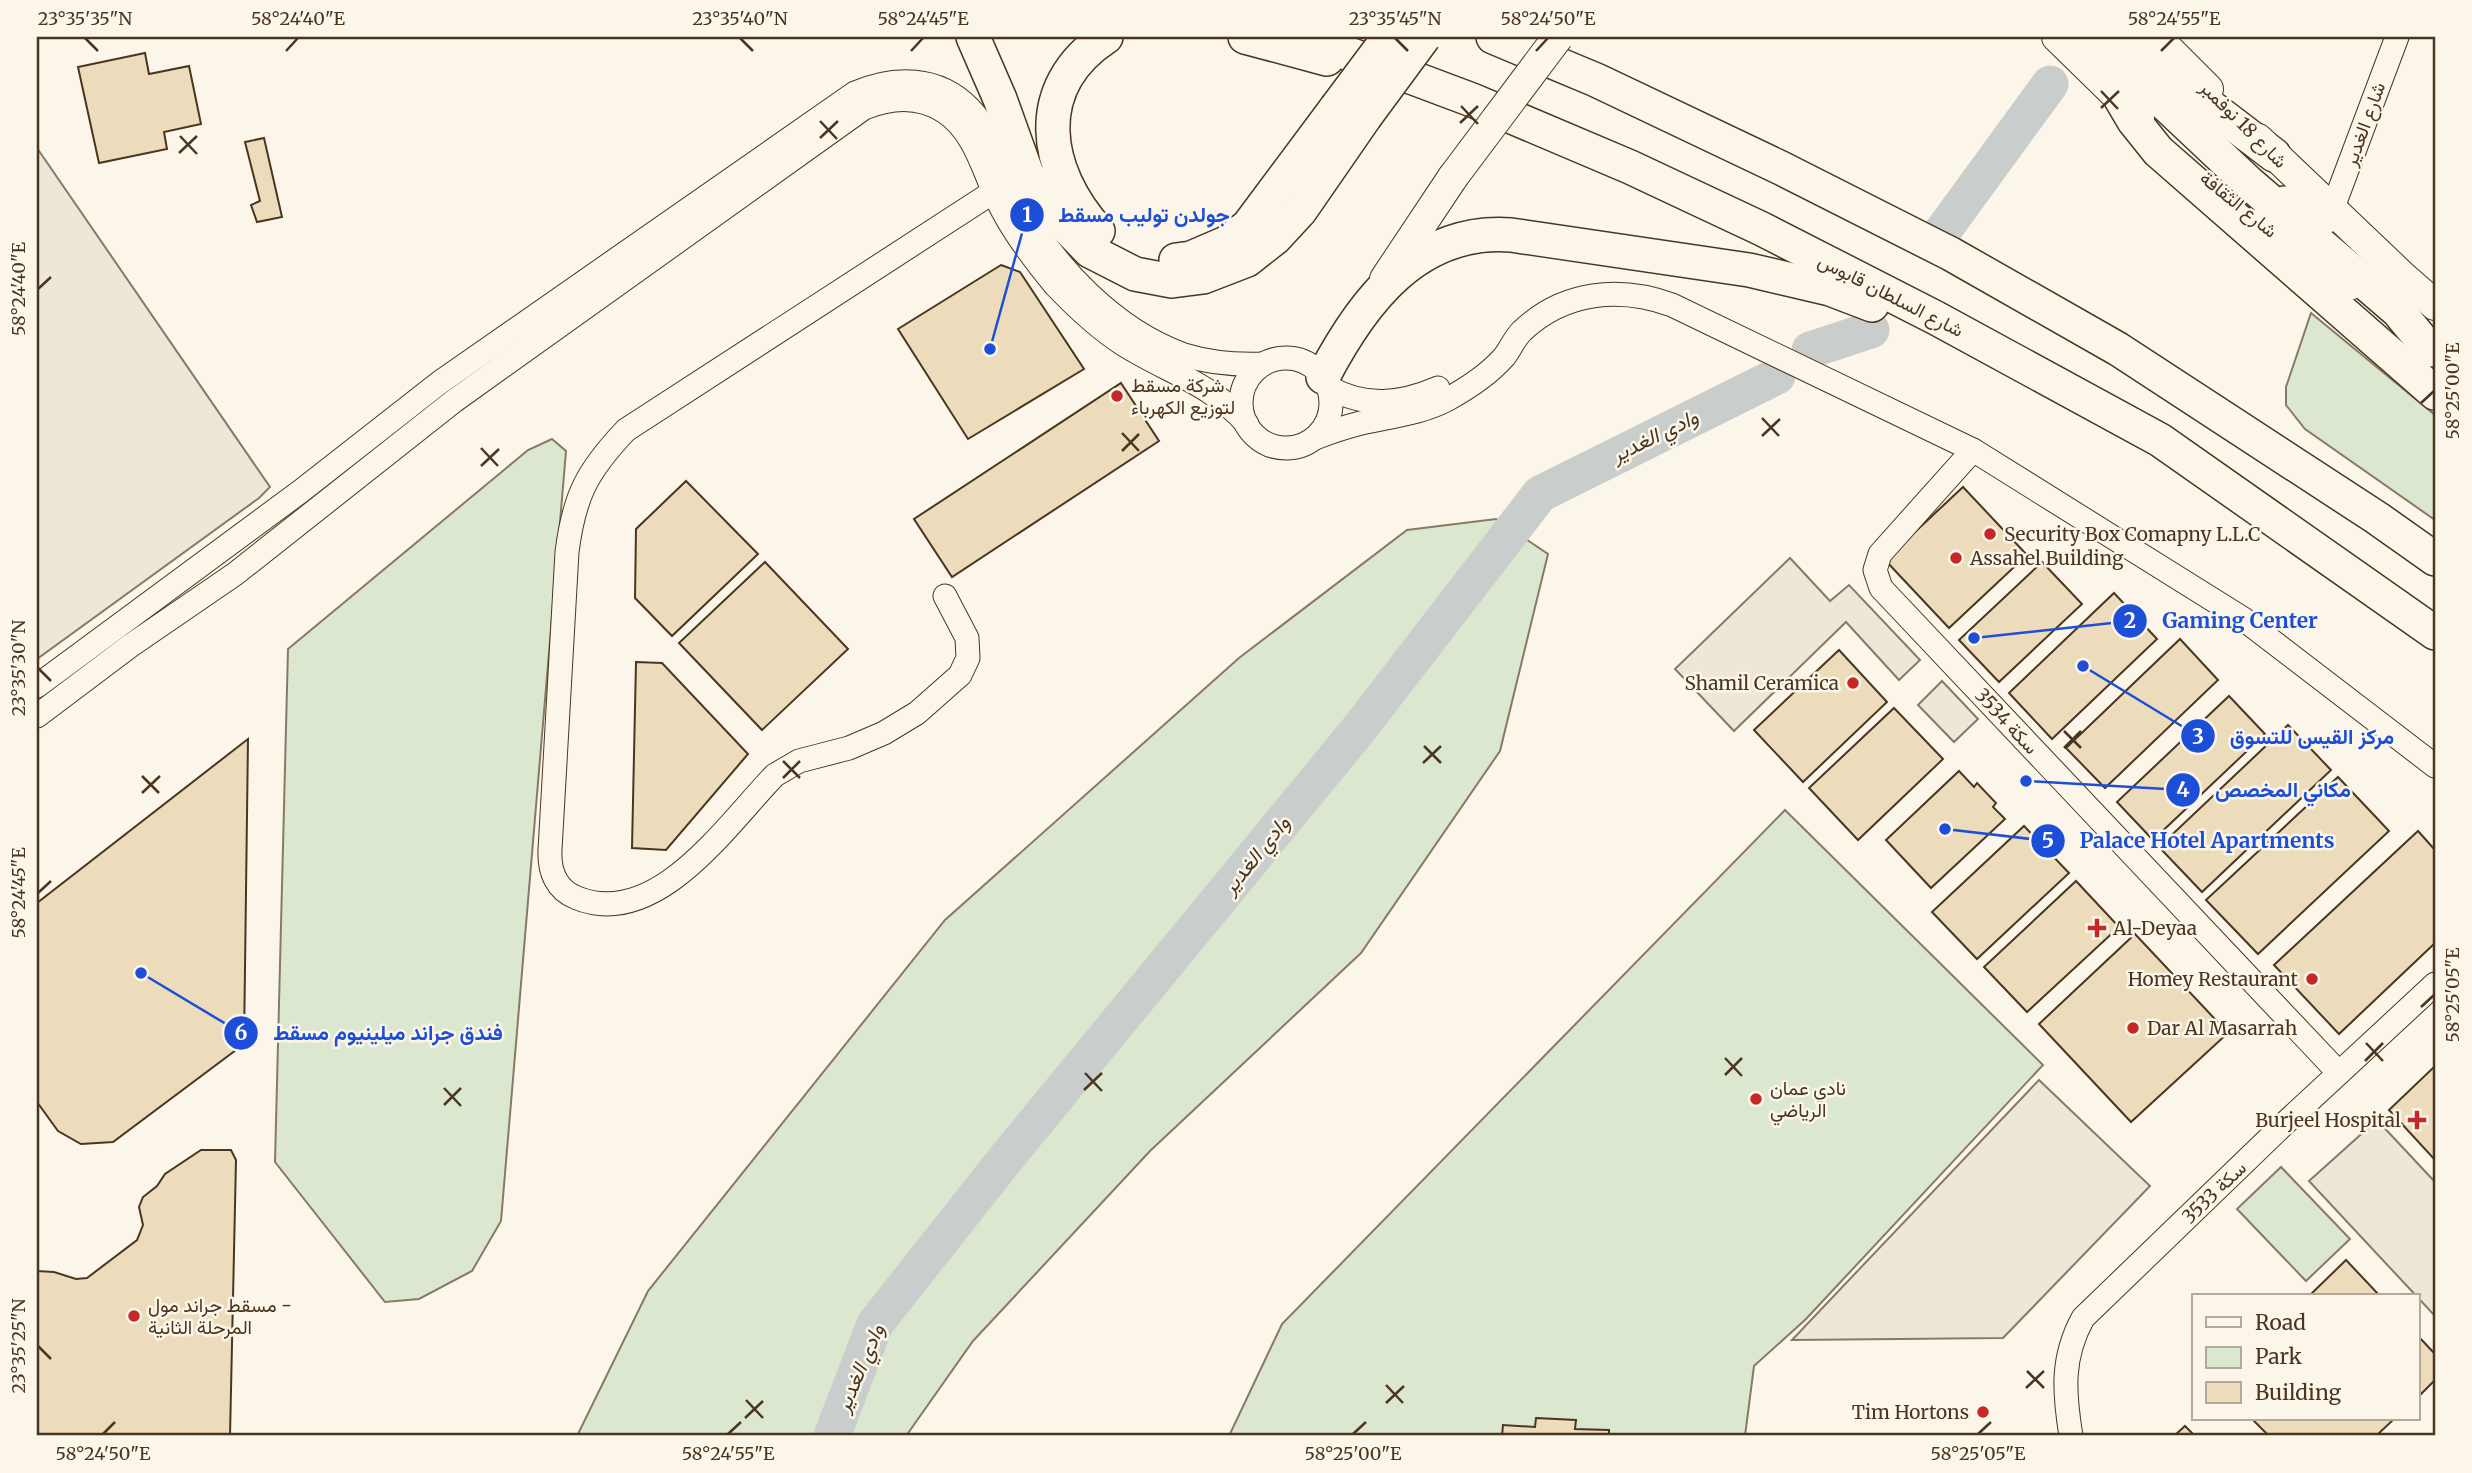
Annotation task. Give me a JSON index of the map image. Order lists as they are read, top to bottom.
{
  "streets": {
    "highway": ["شارع السلطان قابوس"],
    "main road": ["شارع 18 نوفمبر", "شارع الثقافة"],
    "street": ["شارع الغدير", "سكة 3534", "سكة 3533"]
  },
  "crossings": [
    ["شارع 18 نوفمبر", "شارع الغدير"],
    ["سكة 3534", "سكة 3533"]
  ],
  "water": ["وادي الغدير"],
  "places": {
    "other": [
      "جولدن توليب مسقط",
      "شركة مسقط لتوزيع الكهرباء",
      "Security Box Comapny L.L.C",
      "Assahel Building",
      "Gaming Center",
      "مركز القيس للتسوق",
      "Shamil Ceramica",
      "مكاني المخصص",
      "Palace Hotel Apartments",
      "فندق جراند ميلينيوم مسقط",
      "Homey Restaurant",
      "Dar Al Masarrah",
      "نادي عمان الرياضي",
      "مسقط جراند مول - المرحلة الثانية",
      "Tim Hortons"
    ],
    "health": ["Al-Deyaa", "Burjeel Hospital"]
  },
  "legend": ["Road", "Park", "Building"],
  "coordinates": [
    "23°35'35\"N",
    "58°24'40\"E",
    "23°35'40\"N",
    "58°24'45\"E",
    "23°35'45\"N",
    "58°24'50\"E",
    "58°24'55\"E",
    "58°25'00\"E",
    "23°35'30\"N",
    "58°25'05\"E",
    "23°35'25\"N"
  ]
}
